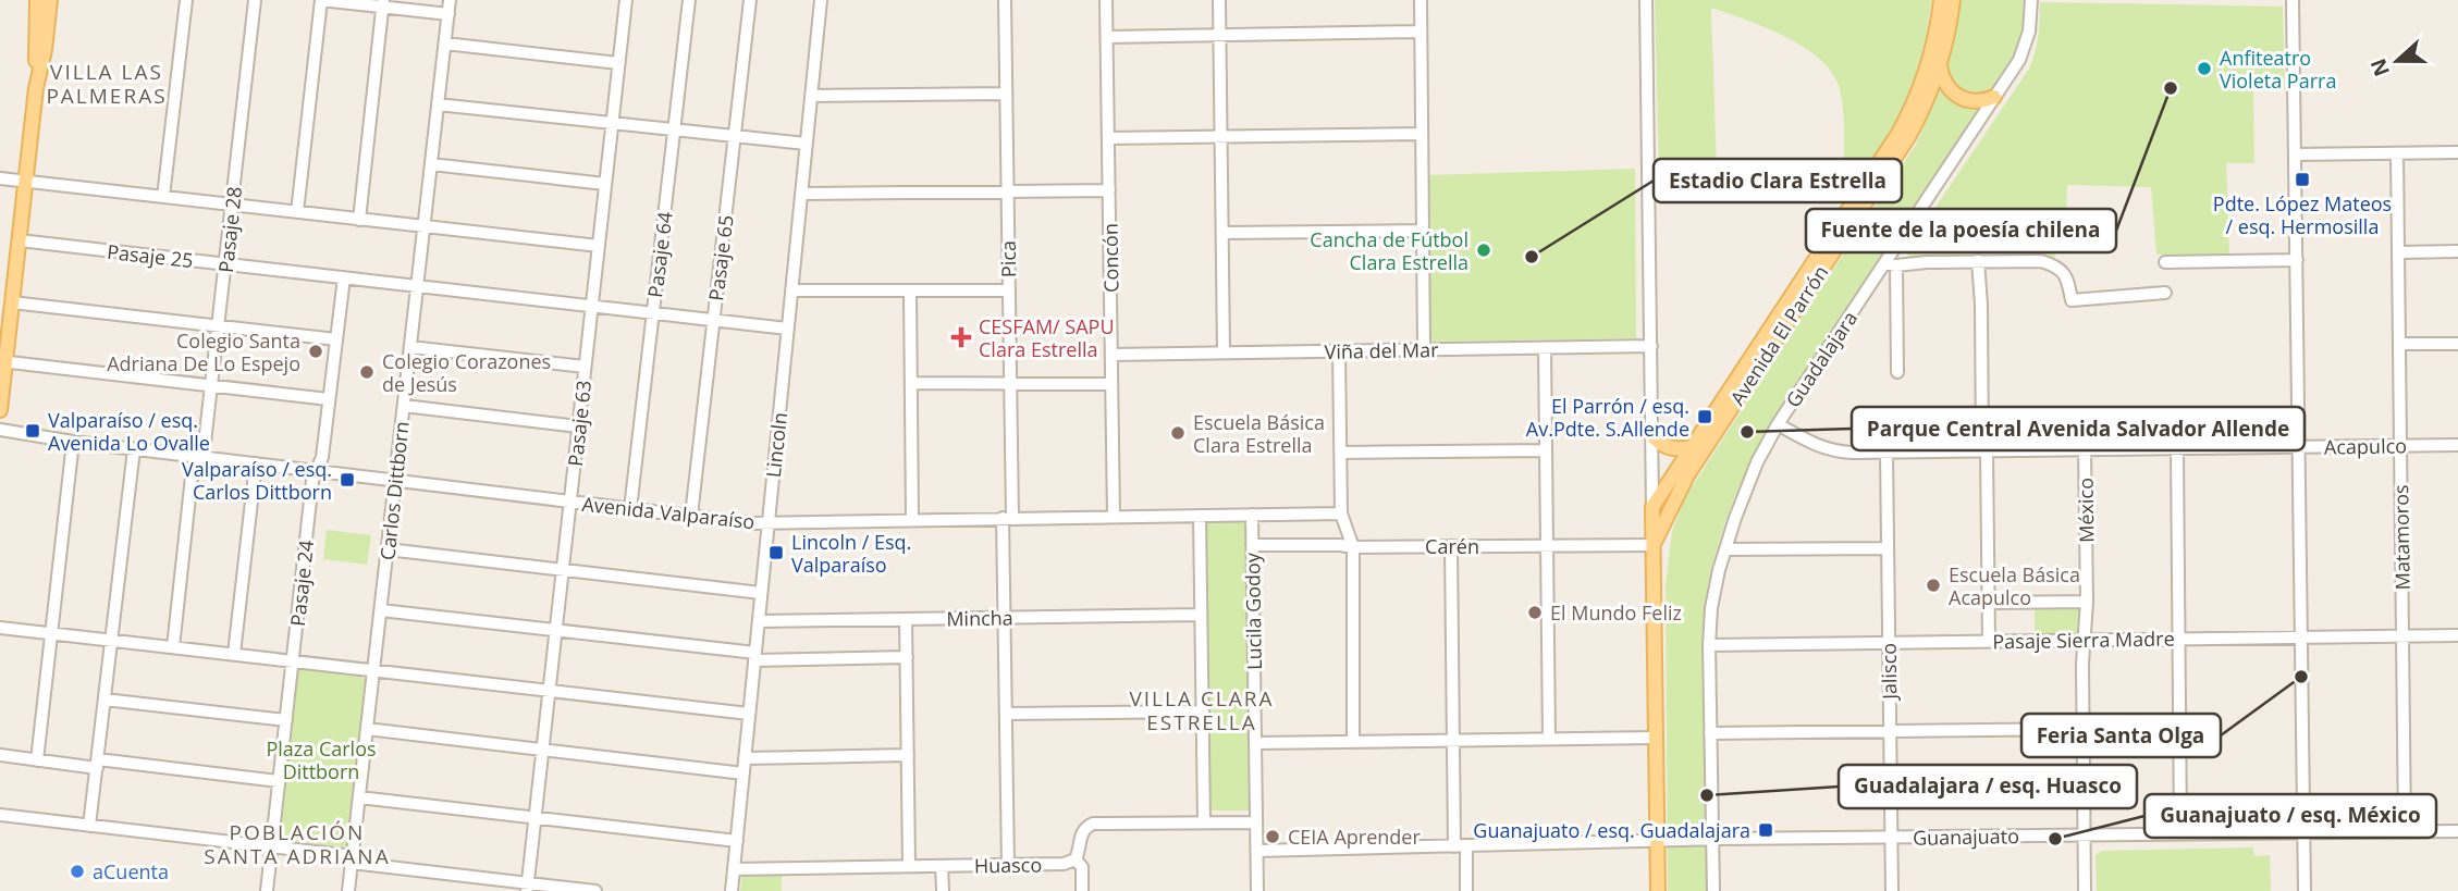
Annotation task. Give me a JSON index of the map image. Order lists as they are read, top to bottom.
{
  "streets": {
    "main road": ["Avenida El Parrón"],
    "street": [
      "Pasaje 28",
      "Pasaje 64",
      "Pasaje 25",
      "Pasaje 65",
      "Concón",
      "Pica",
      "Viña del Mar",
      "Guadalajara",
      "Pasaje 63",
      "Lincoln",
      "Acapulco",
      "Carlos Dittborn",
      "México",
      "Avenida Valparaíso",
      "Matamoros",
      "Carén",
      "Pasaje 24",
      "Lucila Godoy",
      "Mincha",
      "Pasaje Sierra Madre",
      "Jalisco",
      "Guanajuato",
      "Huasco"
    ]
  },
  "crossings": [
    ["Pasaje 28", "Pasaje 25"],
    ["Pasaje 28", "Avenida Valparaíso"],
    ["Pasaje 64", "Pasaje 25"],
    ["Pasaje 64", "Avenida Valparaíso"],
    ["Pasaje 25", "Pasaje 65"],
    ["Pasaje 25", "Pasaje 63"],
    ["Pasaje 25", "Lincoln"],
    ["Pasaje 25", "Carlos Dittborn"],
    ["Pasaje 25", "Pasaje 24"],
    ["Pasaje 65", "Avenida Valparaíso"],
    ["Concón", "Viña del Mar"],
    ["Concón", "Avenida Valparaíso"],
    ["Pica", "Avenida Valparaíso"],
    ["Pica", "Mincha"],
    ["Pica", "Huasco"],
    ["Avenida El Parrón", "Carén"],
    ["Guadalajara", "Acapulco"],
    ["Guadalajara", "Pasaje Sierra Madre"],
    ["Guadalajara", "Guanajuato"],
    ["Pasaje 63", "Avenida Valparaíso"],
    ["Lincoln", "Avenida Valparaíso"],
    ["Lincoln", "Mincha"],
    ["Lincoln", "Huasco"],
    ["Acapulco", "México"],
    ["Acapulco", "Matamoros"],
    ["Acapulco", "Jalisco"],
    ["Carlos Dittborn", "Avenida Valparaíso"],
    ["México", "Pasaje Sierra Madre"],
    ["México", "Guanajuato"],
    ["Avenida Valparaíso", "Pasaje 24"],
    ["Avenida Valparaíso", "Lucila Godoy"],
    ["Matamoros", "Pasaje Sierra Madre"],
    ["Matamoros", "Guanajuato"],
    ["Carén", "Lucila Godoy"],
    ["Pasaje Sierra Madre", "Jalisco"],
    ["Jalisco", "Guanajuato"]
  ],
  "districts": ["VILLA LAS PALMERAS", "VILLA CLARA ESTRELLA", "POBLACIÓN SANTA ADRIANA"],
  "parks": ["Plaza Carlos Dittborn"],
  "places": {
    "other": [
      "Anfiteatro Violeta Parra",
      "Fuente de la poesía chilena",
      "Cancha de Fútbol Clara Estrella",
      "Estadio Clara Estrella",
      "Colegio Santa Adriana De Lo Espejo",
      "Colegio Corazones de Jesús",
      "Parque Central Avenida Salvador Allende",
      "Escuela Básica Clara Estrella",
      "Escuela Básica Acapulco",
      "El Mundo Feliz",
      "Feria Santa Olga",
      "Guadalajara / esq. Huasco",
      "CEIA Aprender",
      "Guanajuato / esq. México",
      "aCuenta"
    ],
    "transit": [
      "Pdte. López Mateos / esq. Hermosilla",
      "El Parrón / esq. Av.Pdte. S.Allende",
      "Valparaíso / esq. Avenida Lo Ovalle",
      "Valparaíso / esq. Carlos Dittborn",
      "Lincoln / Esq. Valparaíso",
      "Guanajuato / esq. Guadalajara"
    ],
    "health": ["CESFAM/ SAPU Clara Estrella"]
  },
  "north": "left"
}
